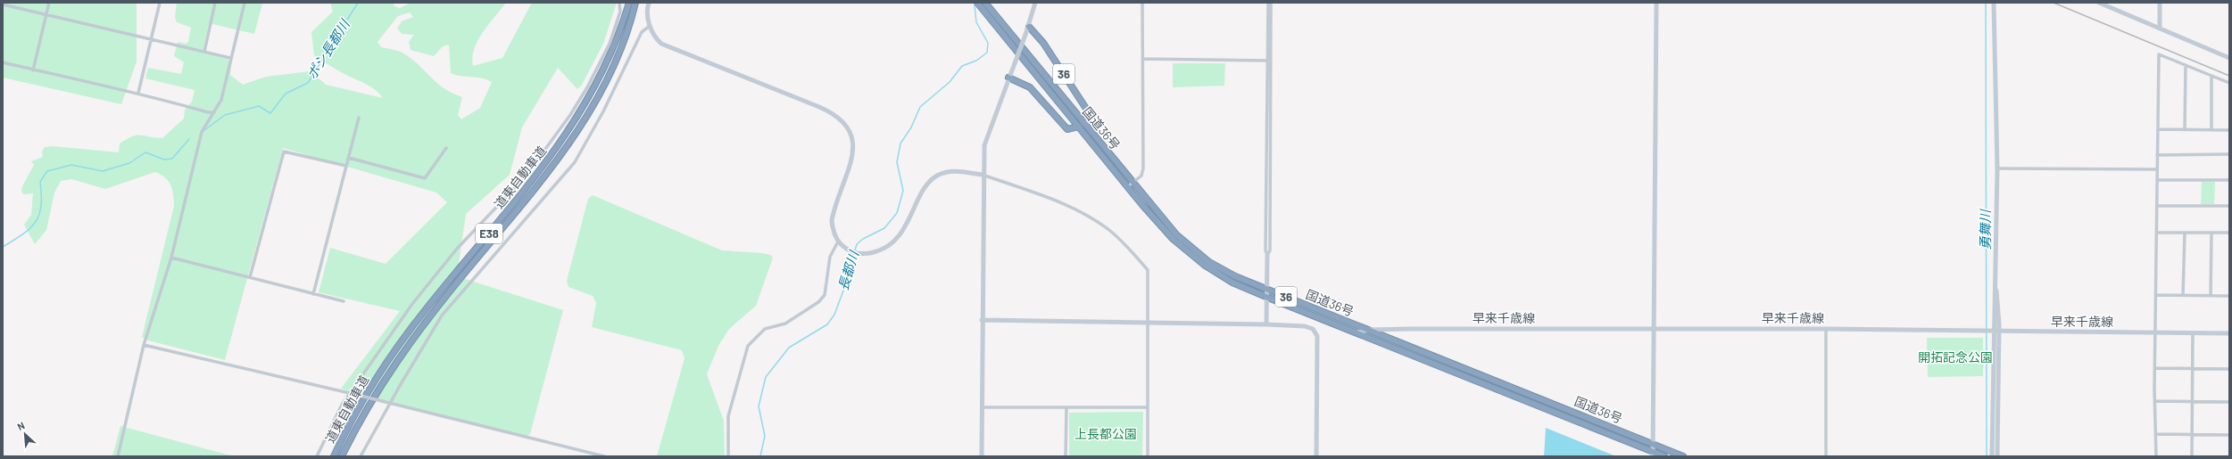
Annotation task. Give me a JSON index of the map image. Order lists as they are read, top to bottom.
{
  "streets": {
    "highway": [
      "36",
      "国道36号",
      "道東自動車道",
      "E38"
    ],
    "street": ["早来千歳線"]
  },
  "crossings": [
    ["36", "国道36号"],
    ["国道36号", "早来千歳線"]
  ],
  "water": ["ポシ長都川", "勇舞川", "長都川"],
  "parks": ["開拓記念公園", "上長都公園"],
  "north": "top left"
}
